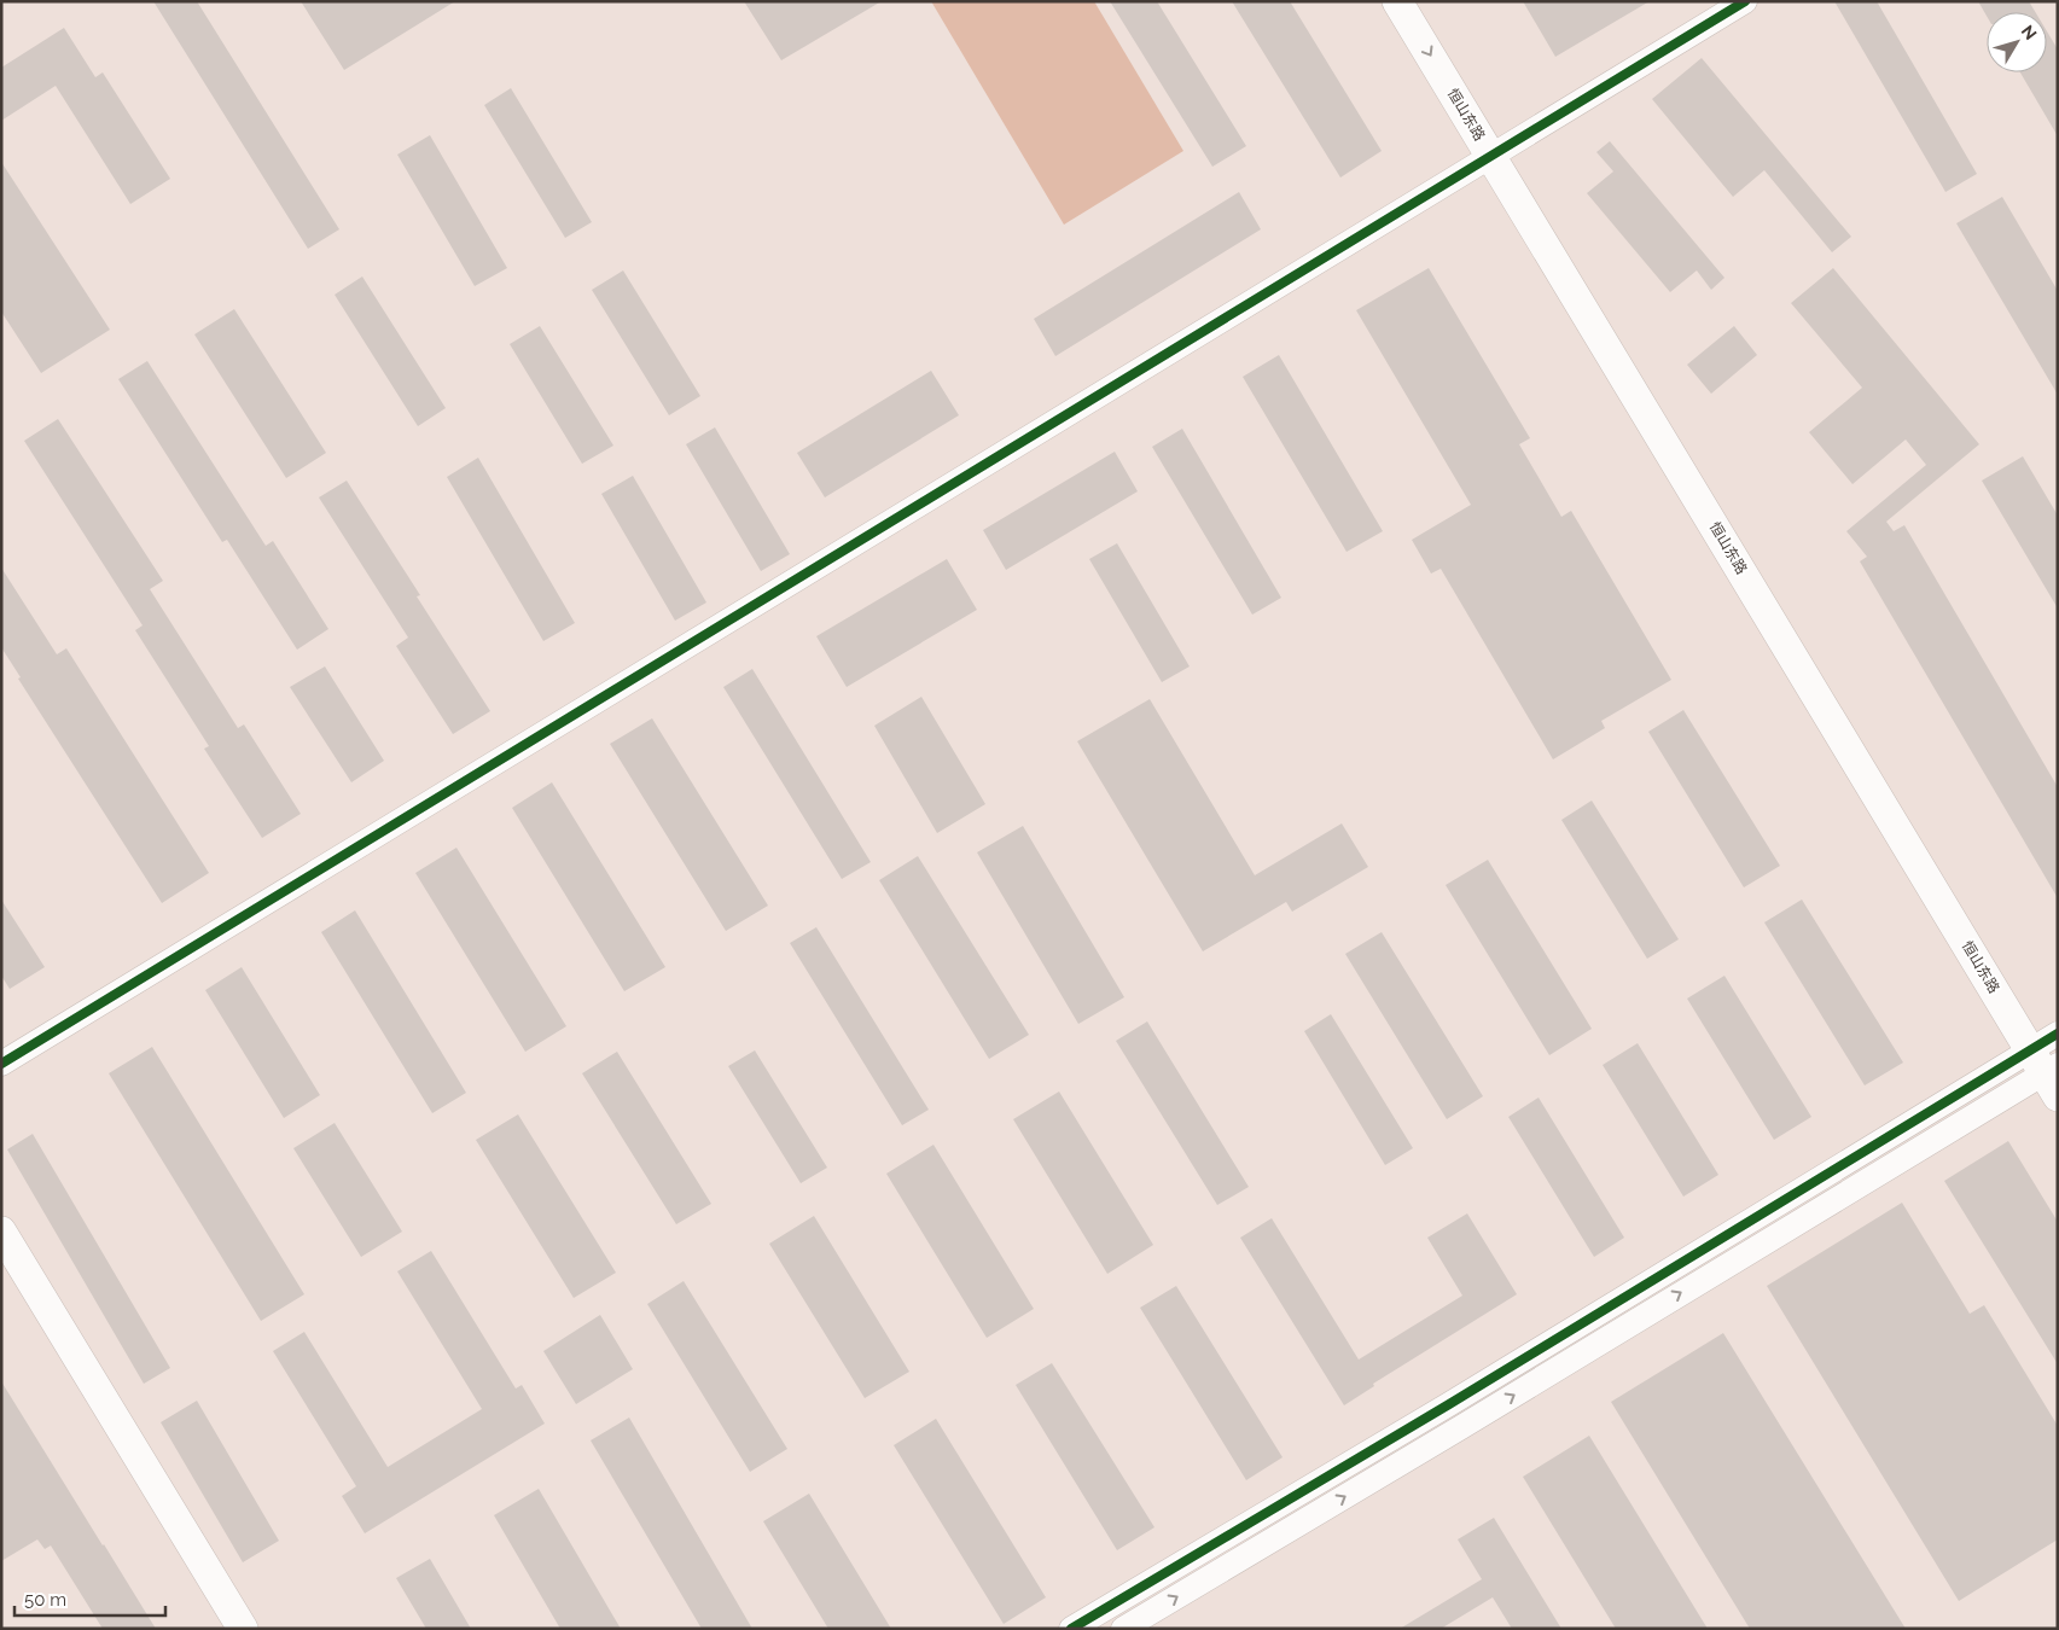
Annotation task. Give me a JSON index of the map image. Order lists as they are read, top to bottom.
{
  "streets": {
    "main road": ["恒山东路"]
  },
  "scale_bar": "50 m",
  "north": "top right"
}
